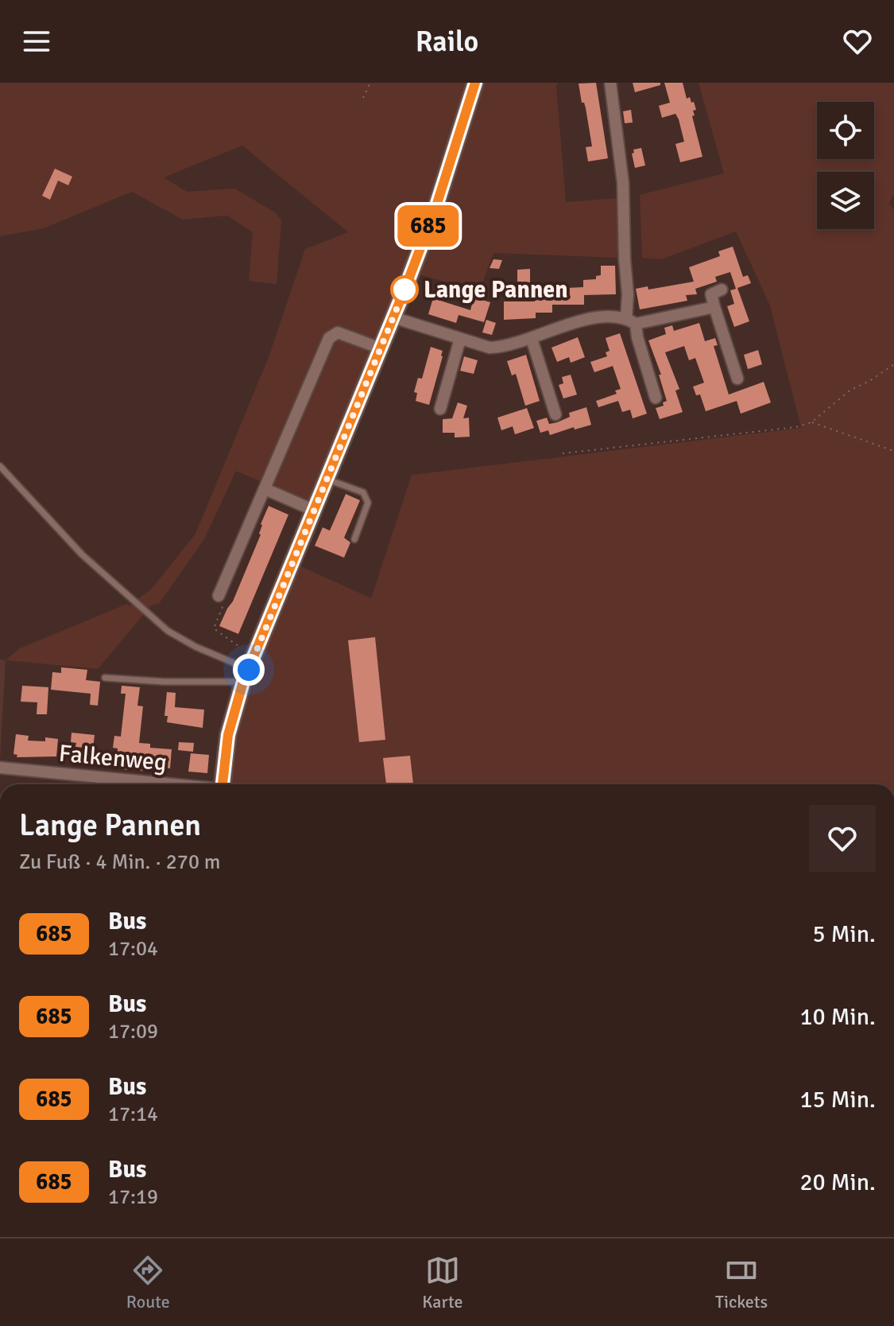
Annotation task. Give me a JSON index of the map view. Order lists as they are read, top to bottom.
{
  "streets": {
    "street": ["Falkenweg"]
  },
  "places": ["Lange Pannen"],
  "lines": ["bus line 685"],
  "page": {
    "header": "Railo",
    "on_map": "685",
    "heading": ["Lange Pannen", "Zu Fuß · 4 Min. · 270 m"],
    "list": [
      {
        "mark": "685",
        "name": "Bus",
        "note": "17:04",
        "value": "5 Min."
      },
      {
        "mark": "685",
        "name": "Bus",
        "note": "17:09",
        "value": "10 Min."
      },
      {
        "mark": "685",
        "name": "Bus",
        "note": "17:14",
        "value": "15 Min."
      },
      {
        "mark": "685",
        "name": "Bus",
        "note": "17:19",
        "value": "20 Min."
      }
    ],
    "tabs": ["Route", "Karte", "Tickets"]
  }
}
